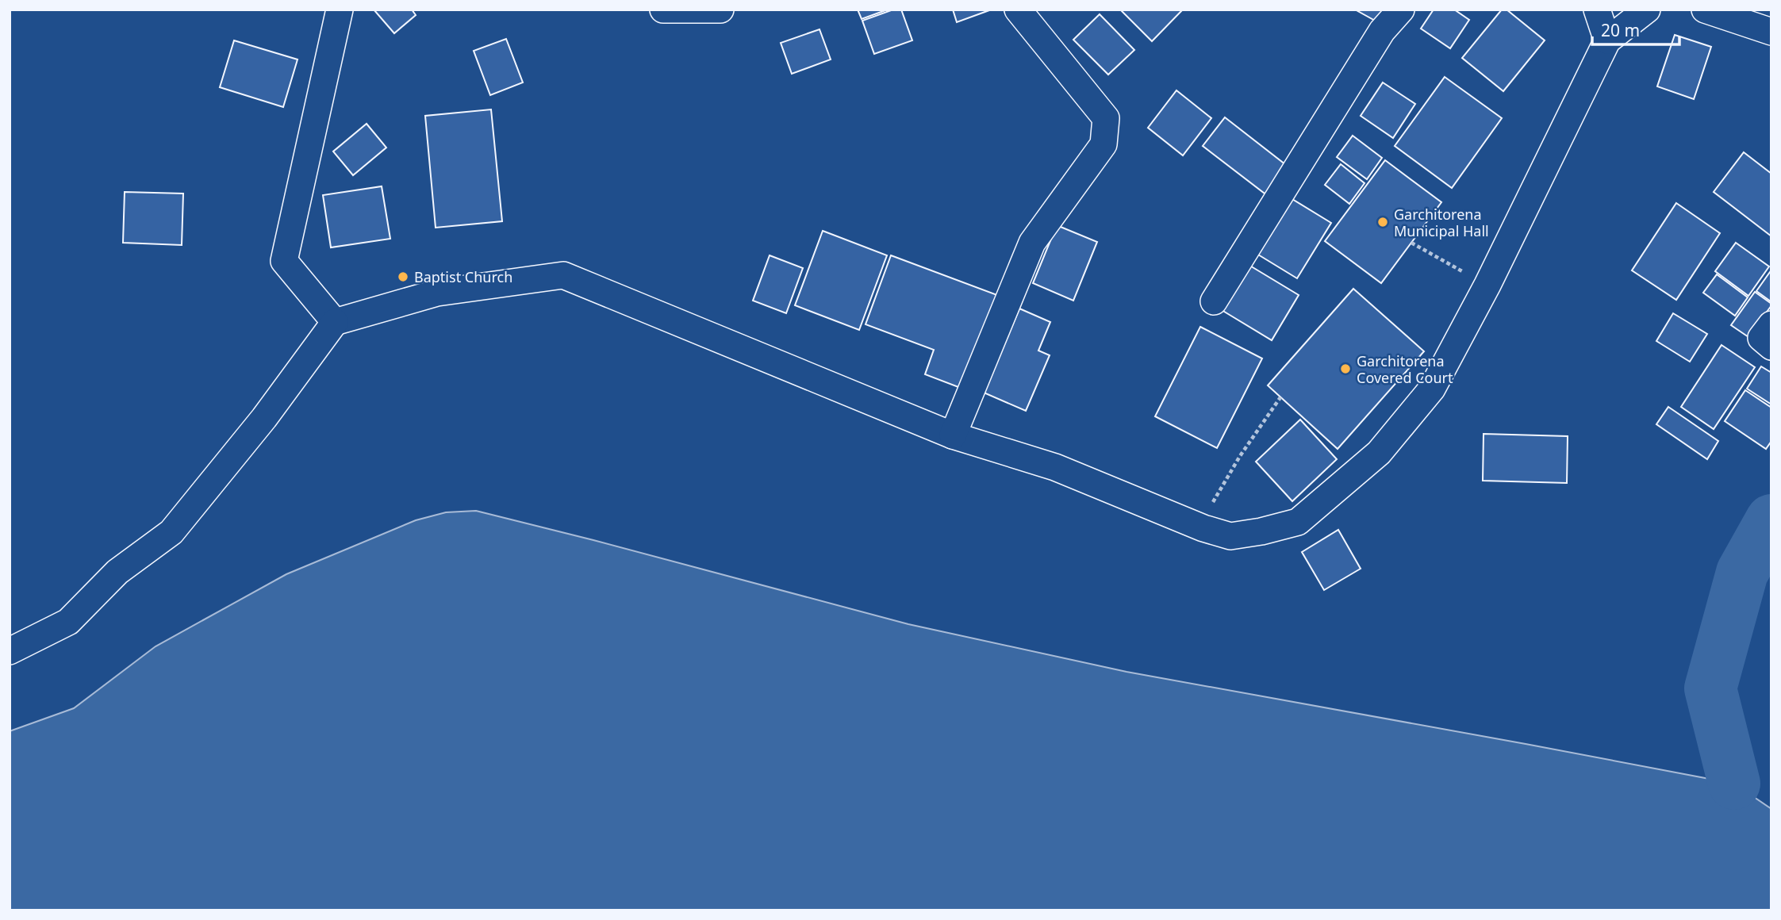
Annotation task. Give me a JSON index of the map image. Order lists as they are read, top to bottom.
{
  "places": ["Garchitorena Municipal Hall", "Baptist Church", "Garchitorena Covered Court"],
  "scale_bar": "20 m"
}
